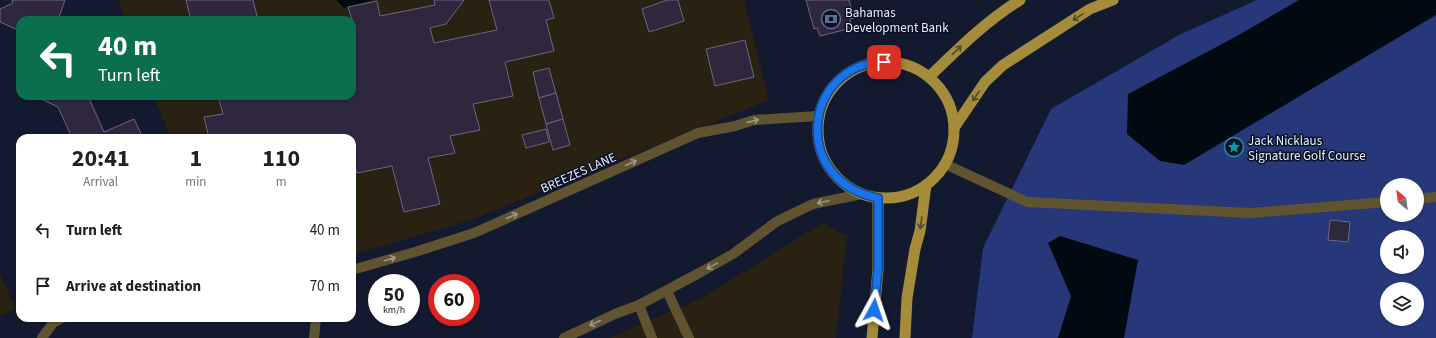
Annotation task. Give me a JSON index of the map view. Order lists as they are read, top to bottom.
{
  "streets": {
    "lane": ["BREEZES LANE"]
  },
  "one_way": ["BREEZES LANE"],
  "places": {
    "bank": ["Bahamas Development Bank"],
    "place": ["Jack Nicklaus Signature Golf Course"]
  },
  "north": "top left",
  "page": {
    "turn": ["40 m", "Turn left"],
    "eta": [
      "20:41",
      "Arrival",
      "1",
      "min",
      "110",
      "m"
    ],
    "list": [
      {
        "name": "Turn left",
        "value": "40 m"
      },
      {
        "name": "Arrive at destination",
        "value": "70 m"
      }
    ],
    "speed": "50 km/h",
    "limit": "60"
  }
}
